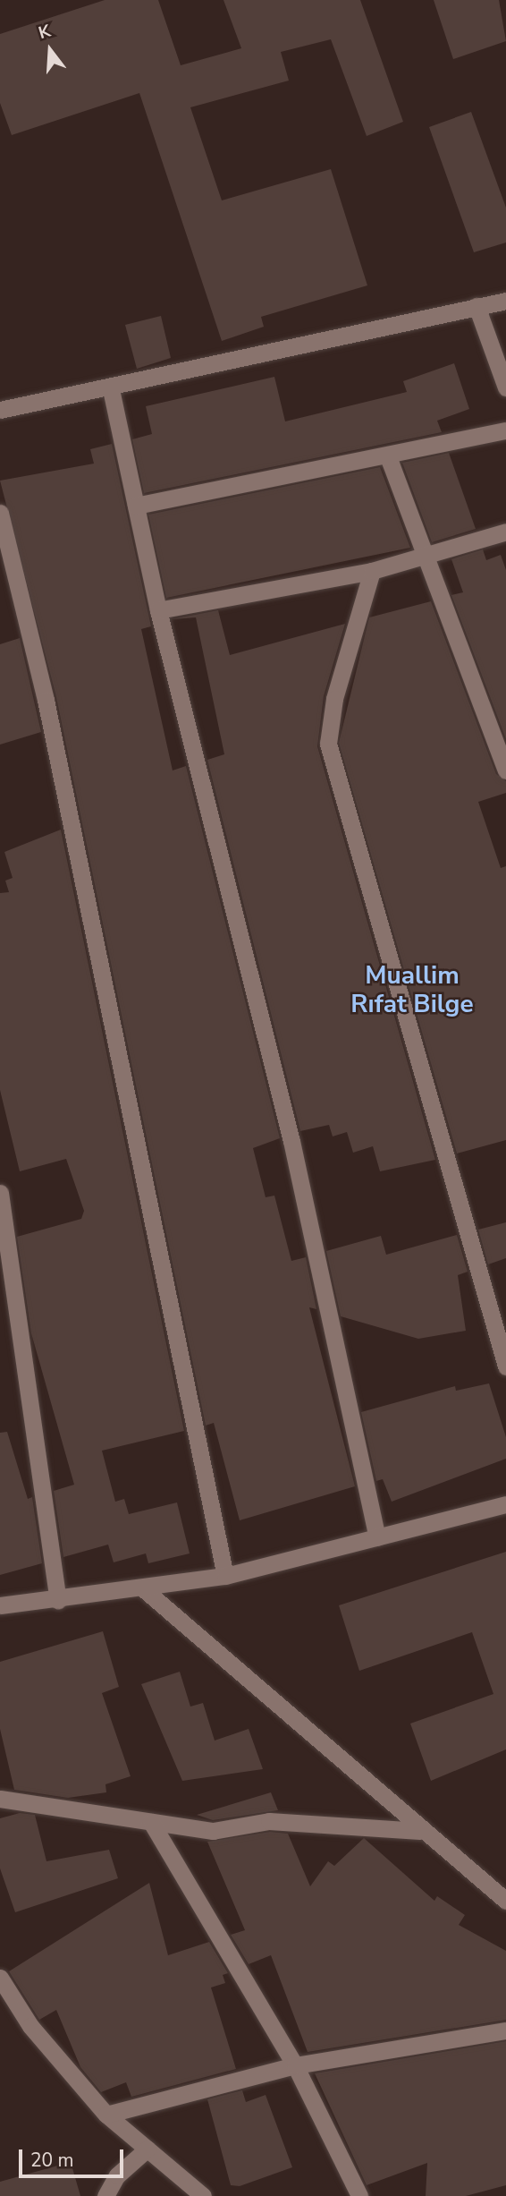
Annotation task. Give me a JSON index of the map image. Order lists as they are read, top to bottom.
{
  "districts": ["Muallim Rıfat Bilge"],
  "scale_bar": "20 m",
  "north": "top"
}
